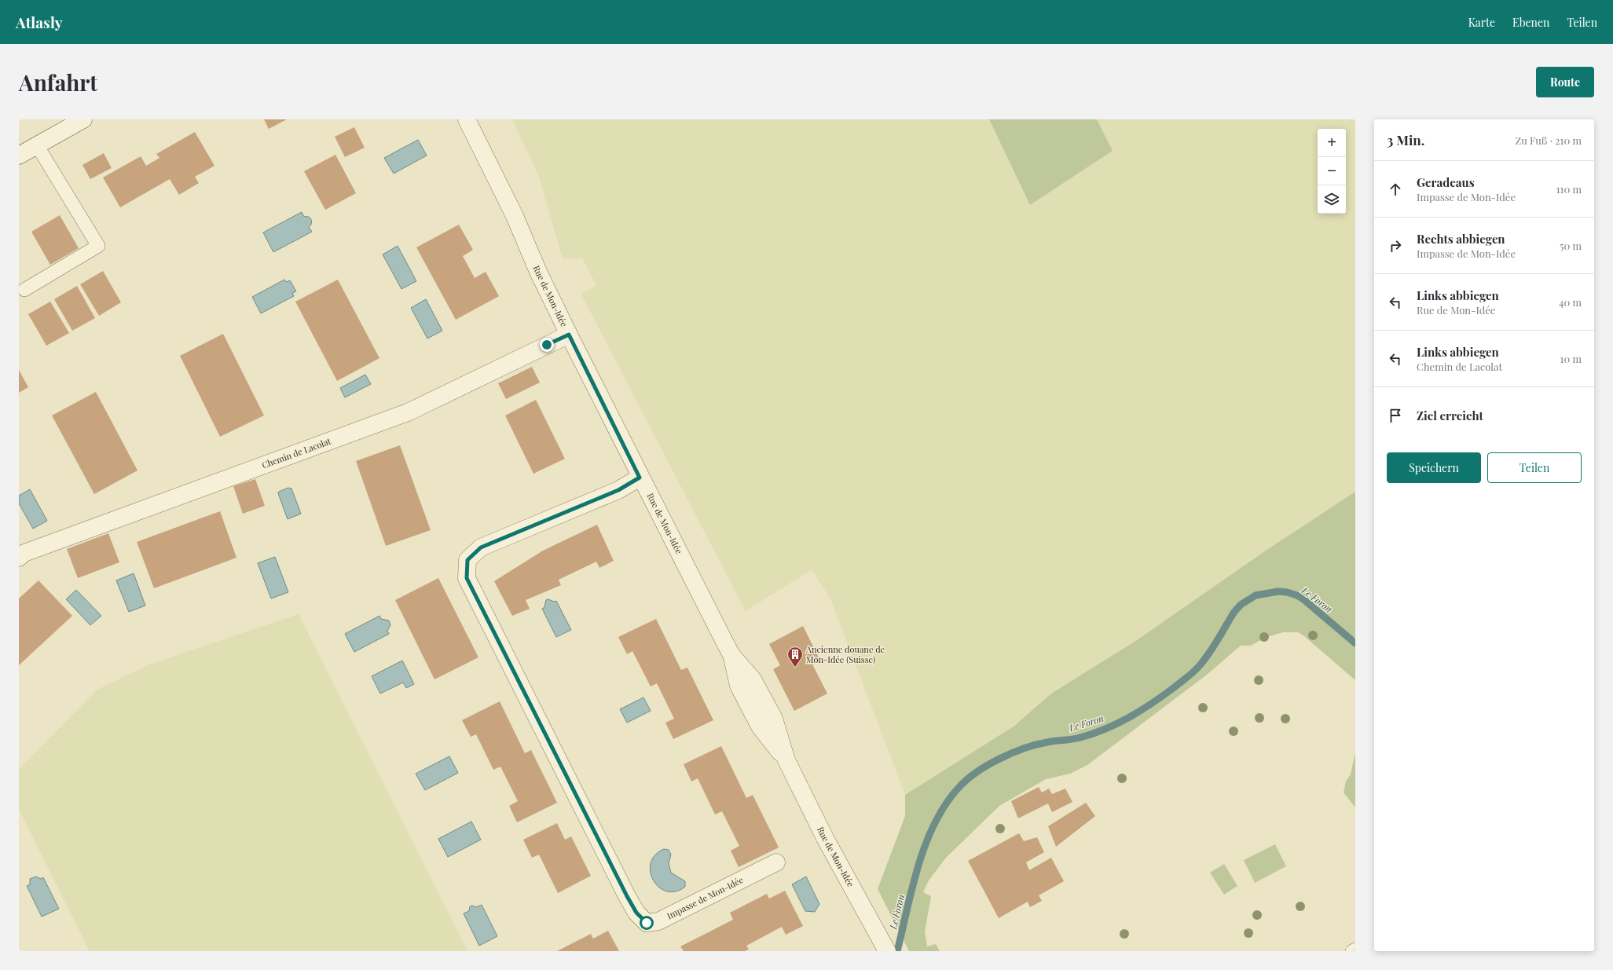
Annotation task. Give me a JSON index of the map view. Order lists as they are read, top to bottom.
{
  "streets": {
    "street": ["Rue de Mon-Idée", "Chemin de Lacolat", "Impasse de Mon-Idée"]
  },
  "crossings": [
    ["Rue de Mon-Idée", "Chemin de Lacolat"],
    ["Rue de Mon-Idée", "Impasse de Mon-Idée"]
  ],
  "water": ["Le Foron"],
  "places": {
    "building": ["Ancienne douane de Mon-Idée (Suisse)"]
  },
  "page": {
    "header": "Atlasly",
    "nav": ["Karte", "Ebenen", "Teilen"],
    "buttons": [
      "Route",
      ["Speichern", "Teilen"]
    ],
    "title": "Anfahrt",
    "heading": ["3 Min.", "Zu Fuß · 210 m"],
    "map_buttons": ["+", "−"],
    "list": [
      ["Geradeaus", "Impasse de Mon-Idée", "110 m"],
      ["Rechts abbiegen", "Impasse de Mon-Idée", "50 m"],
      ["Links abbiegen", "Rue de Mon-Idée", "40 m"],
      ["Links abbiegen", "Chemin de Lacolat", "10 m"],
      "Ziel erreicht"
    ]
  }
}
